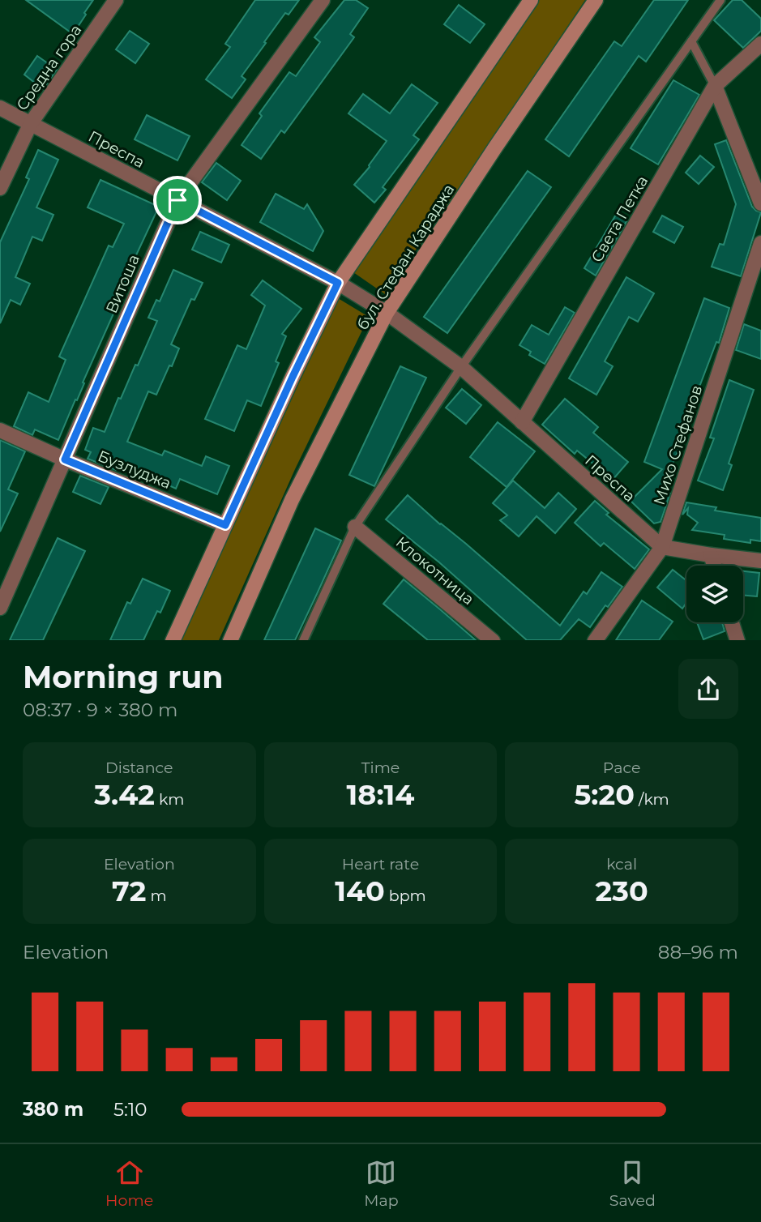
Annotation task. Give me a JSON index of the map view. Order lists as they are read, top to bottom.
{
  "streets": {
    "street": [
      "Средна гора",
      "Преспа",
      "Света Петка",
      "бул. Стефан Караджа",
      "Витоша",
      "Михо Стефанов",
      "Бузлуджа",
      "Клокотница"
    ]
  },
  "crossings": [
    ["Средна гора", "Преспа"],
    ["Преспа", "Света Петка"],
    ["Преспа", "бул. Стефан Караджа"],
    ["Преспа", "Витоша"],
    ["Преспа", "Михо Стефанов"],
    ["Витоша", "Бузлуджа"]
  ],
  "page": {
    "heading": ["Morning run", "08:37 · 9 × 380 m"],
    "stats": [
      ["Distance", "3.42 km"],
      ["Time", "18:14"],
      ["Pace", "5:20 /km"],
      ["Elevation", "72 m"],
      ["Heart rate", "140 bpm"],
      ["kcal", "230"]
    ],
    "chart": ["Elevation", "88–96 m"],
    "list": [
      {
        "name": "380 m",
        "note": "5:10"
      }
    ],
    "tabs": ["Home", "Map", "Saved"]
  }
}
